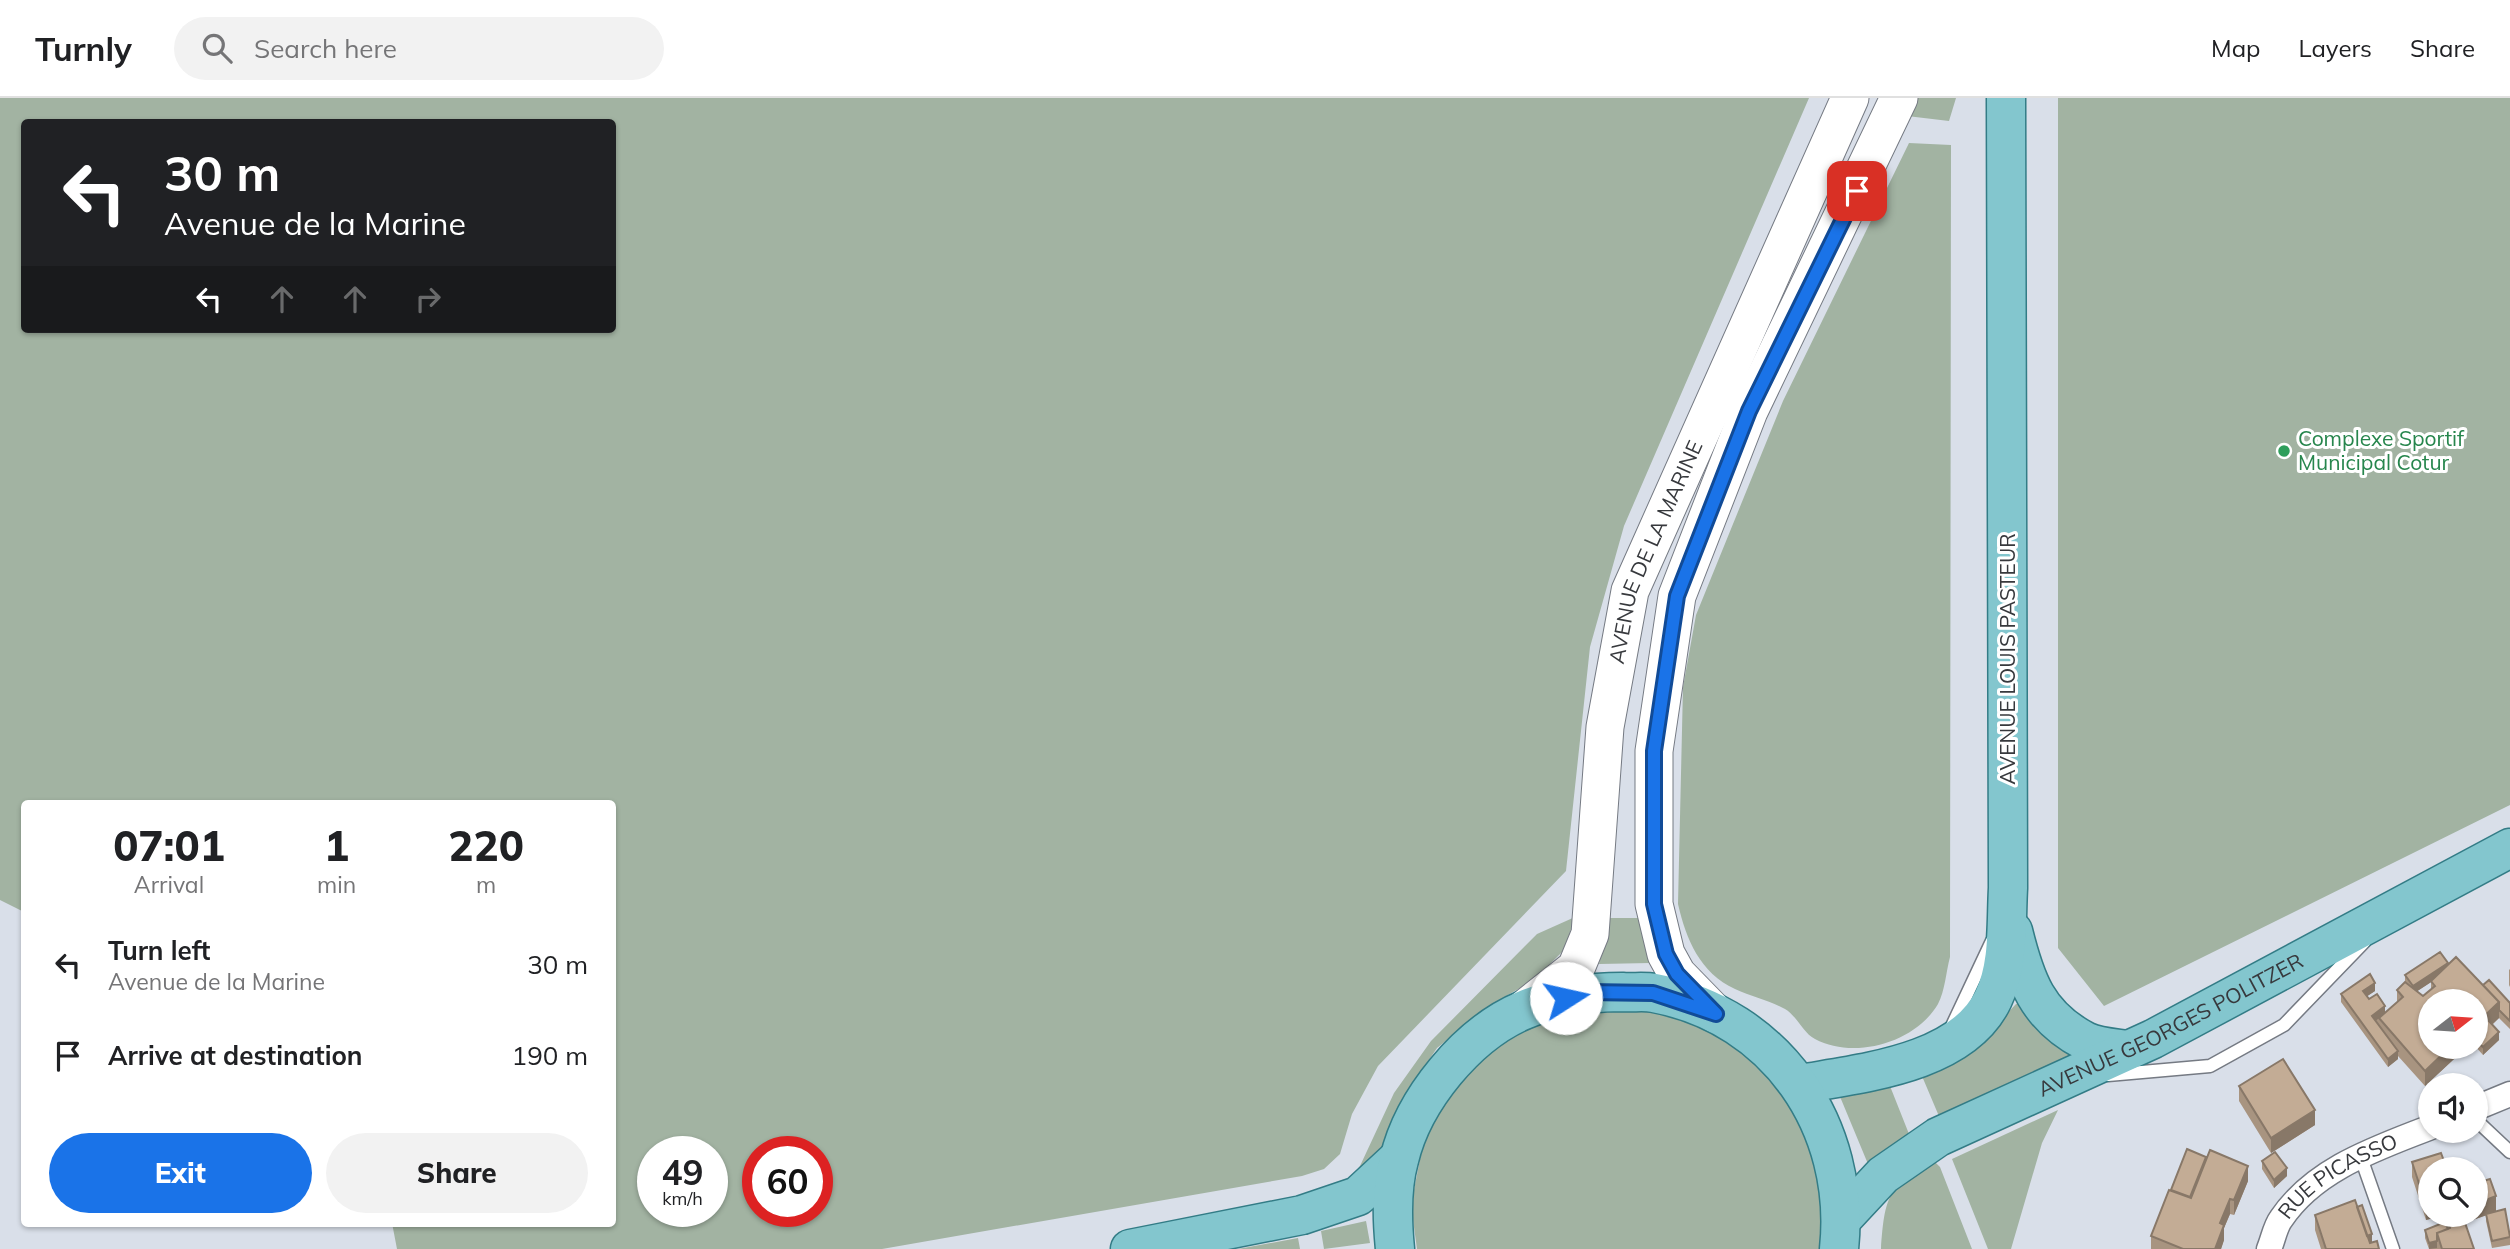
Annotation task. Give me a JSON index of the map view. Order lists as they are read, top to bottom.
{
  "streets": {
    "main road": ["AVENUE DE LA MARINE", "AVENUE LOUIS PASTEUR", "AVENUE GEORGES POLITZER"],
    "street": ["RUE PICASSO"]
  },
  "places": ["Complexe Sportif Municipal Cotur"],
  "north": "right",
  "page": {
    "header": "Turnly",
    "search": "Search here",
    "nav": ["Map", "Layers", "Share"],
    "turn": ["30 m", "Avenue de la Marine"],
    "eta": [
      "07:01",
      "Arrival",
      "1",
      "min",
      "220",
      "m"
    ],
    "list": [
      {
        "name": "Turn left",
        "note": "Avenue de la Marine",
        "value": "30 m"
      },
      {
        "name": "Arrive at destination",
        "value": "190 m"
      }
    ],
    "buttons": ["Exit", "Share"],
    "speed": "49 km/h",
    "limit": "60"
  }
}
